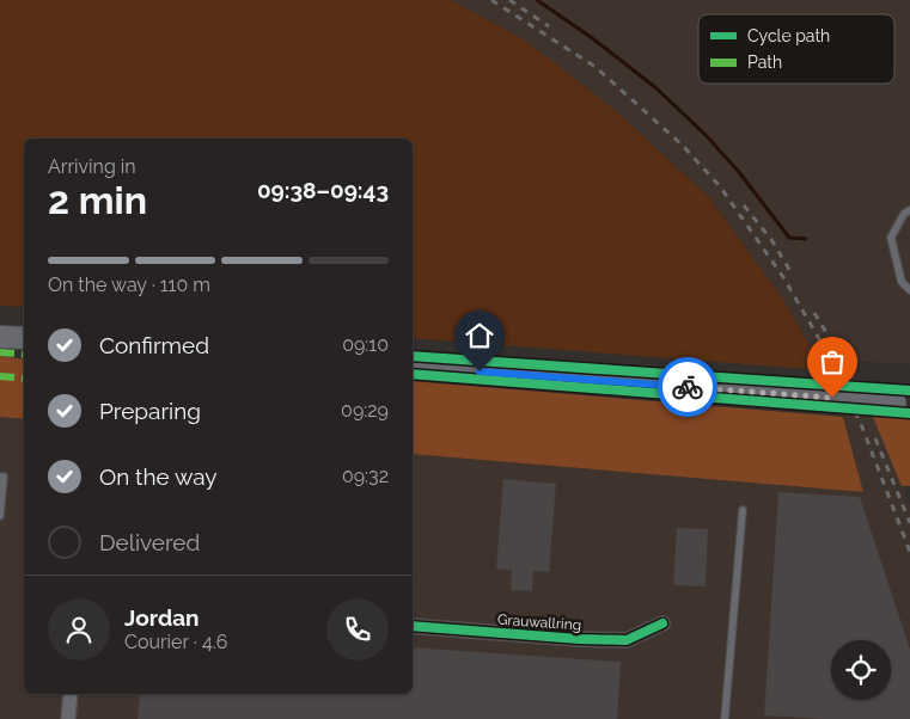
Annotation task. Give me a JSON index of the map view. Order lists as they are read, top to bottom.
{
  "streets": {
    "street": ["Grauwallring"]
  },
  "legend": ["Cycle path", "Path"],
  "page": {
    "heading": ["2 min", "Arriving in", "09:38–09:43"],
    "panel": ["Jordan", "Courier · 4.6"],
    "bar": "On the way · 110 m",
    "list": [
      ["Confirmed", "09:10"],
      ["Preparing", "09:29"],
      ["On the way", "09:32"],
      "Delivered"
    ]
  }
}
